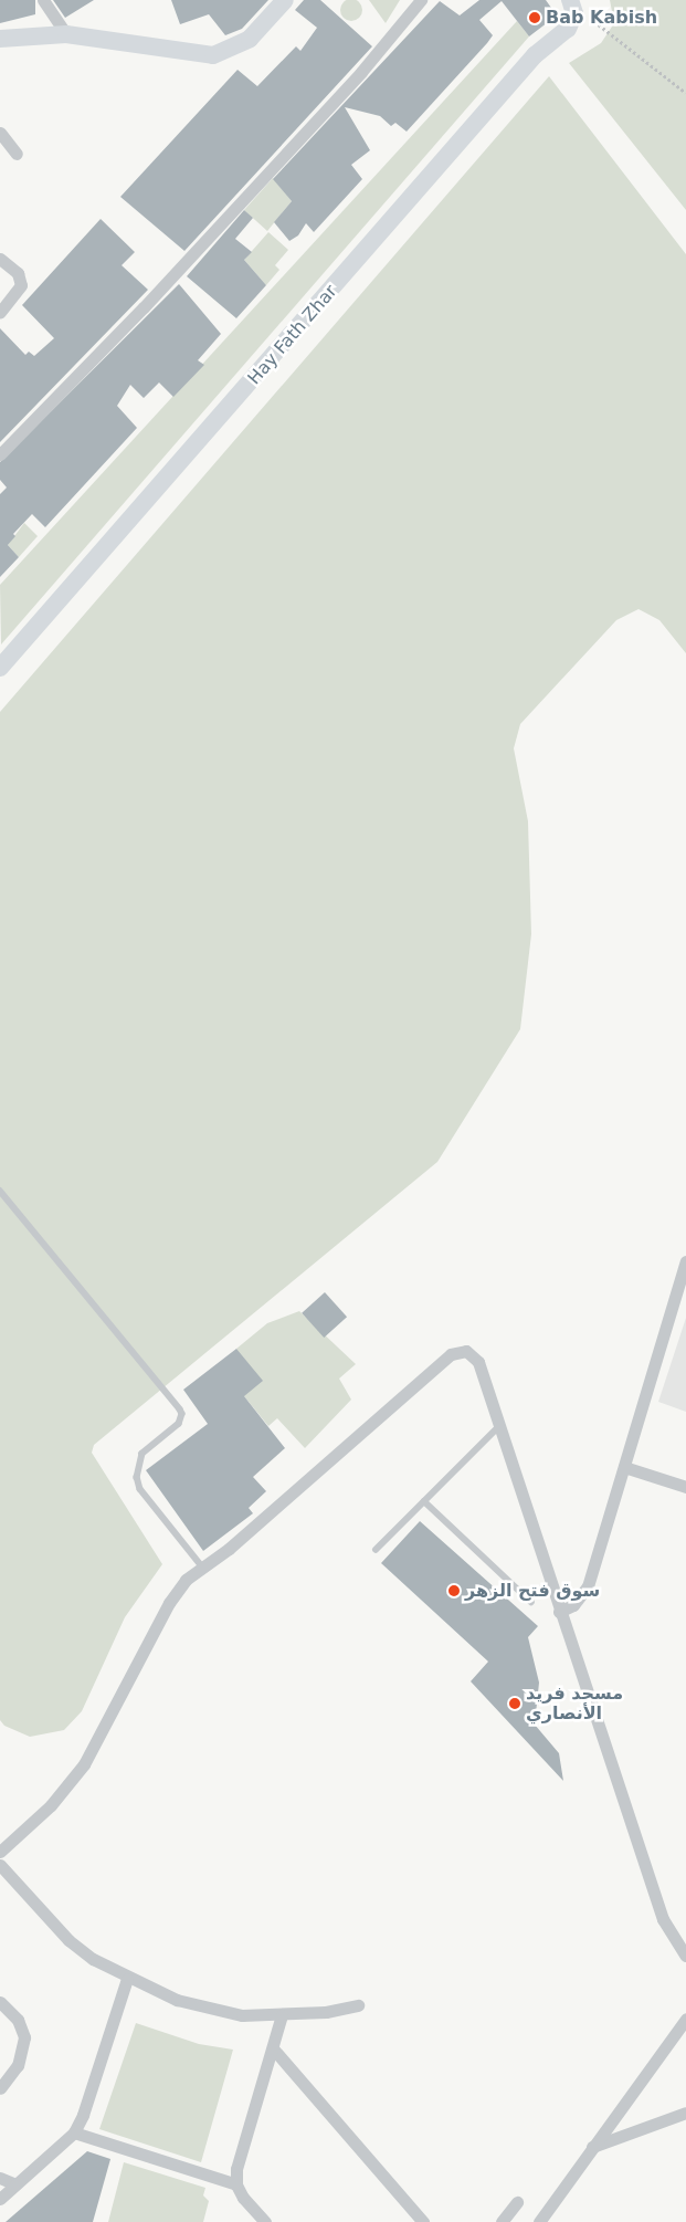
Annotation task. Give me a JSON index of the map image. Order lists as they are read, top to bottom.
{
  "streets": {
    "street": ["Hay Fath Zhar"]
  },
  "places": ["Bab Kabish", "سوق فتح الزهر", "مسجد فريد الأنصاري"]
}
